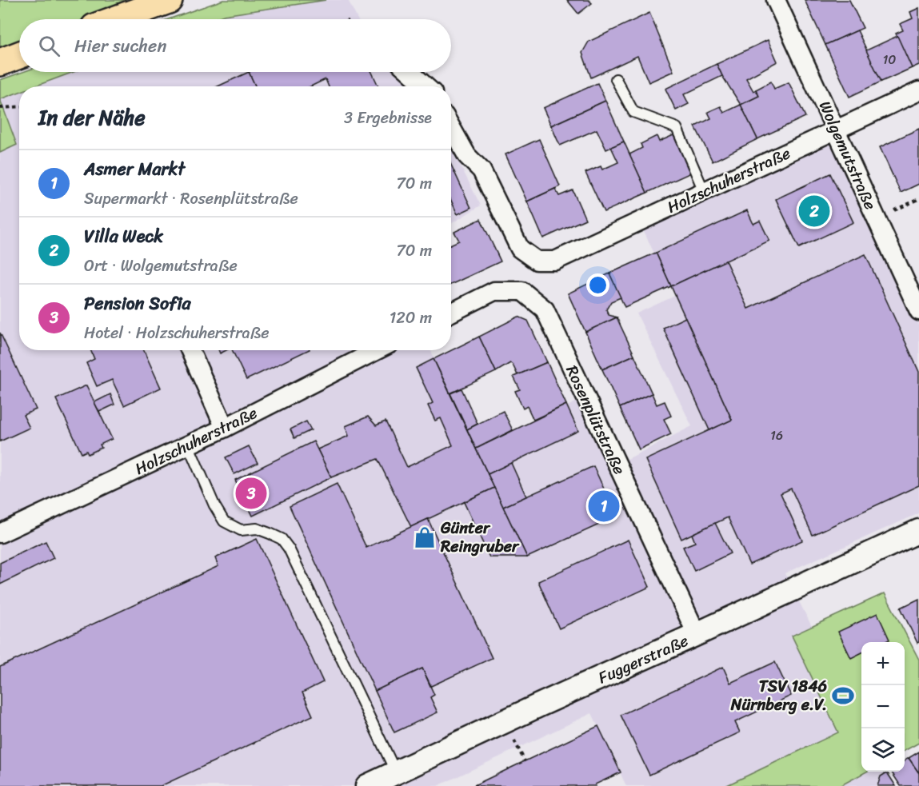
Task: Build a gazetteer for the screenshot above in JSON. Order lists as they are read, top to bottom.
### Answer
{
  "streets": {
    "street": [
      "Wolgemutstraße",
      "Holzschuherstraße",
      "Rosenplütstraße",
      "Fuggerstraße"
    ]
  },
  "crossings": [
    ["Wolgemutstraße", "Holzschuherstraße"],
    ["Rosenplütstraße", "Fuggerstraße"]
  ],
  "places": {
    "shop": ["Günter Reingruber"],
    "sports": ["TSV 1846 Nürnberg e.V."]
  },
  "house_numbers": ["10", "16"],
  "page": {
    "search": "Hier suchen",
    "heading": ["In der Nähe", "3 Ergebnisse"],
    "list": [
      {
        "mark": "1",
        "name": "Asmer Markt",
        "note": "Supermarkt · Rosenplütstraße",
        "value": "70 m"
      },
      {
        "mark": "2",
        "name": "Villa Weck",
        "note": "Ort · Wolgemutstraße",
        "value": "70 m"
      },
      {
        "mark": "3",
        "name": "Pension Sofia",
        "note": "Hotel · Holzschuherstraße",
        "value": "120 m"
      }
    ],
    "pins": ["2", "3", "1"],
    "map_buttons": ["+", "−"]
  }
}
